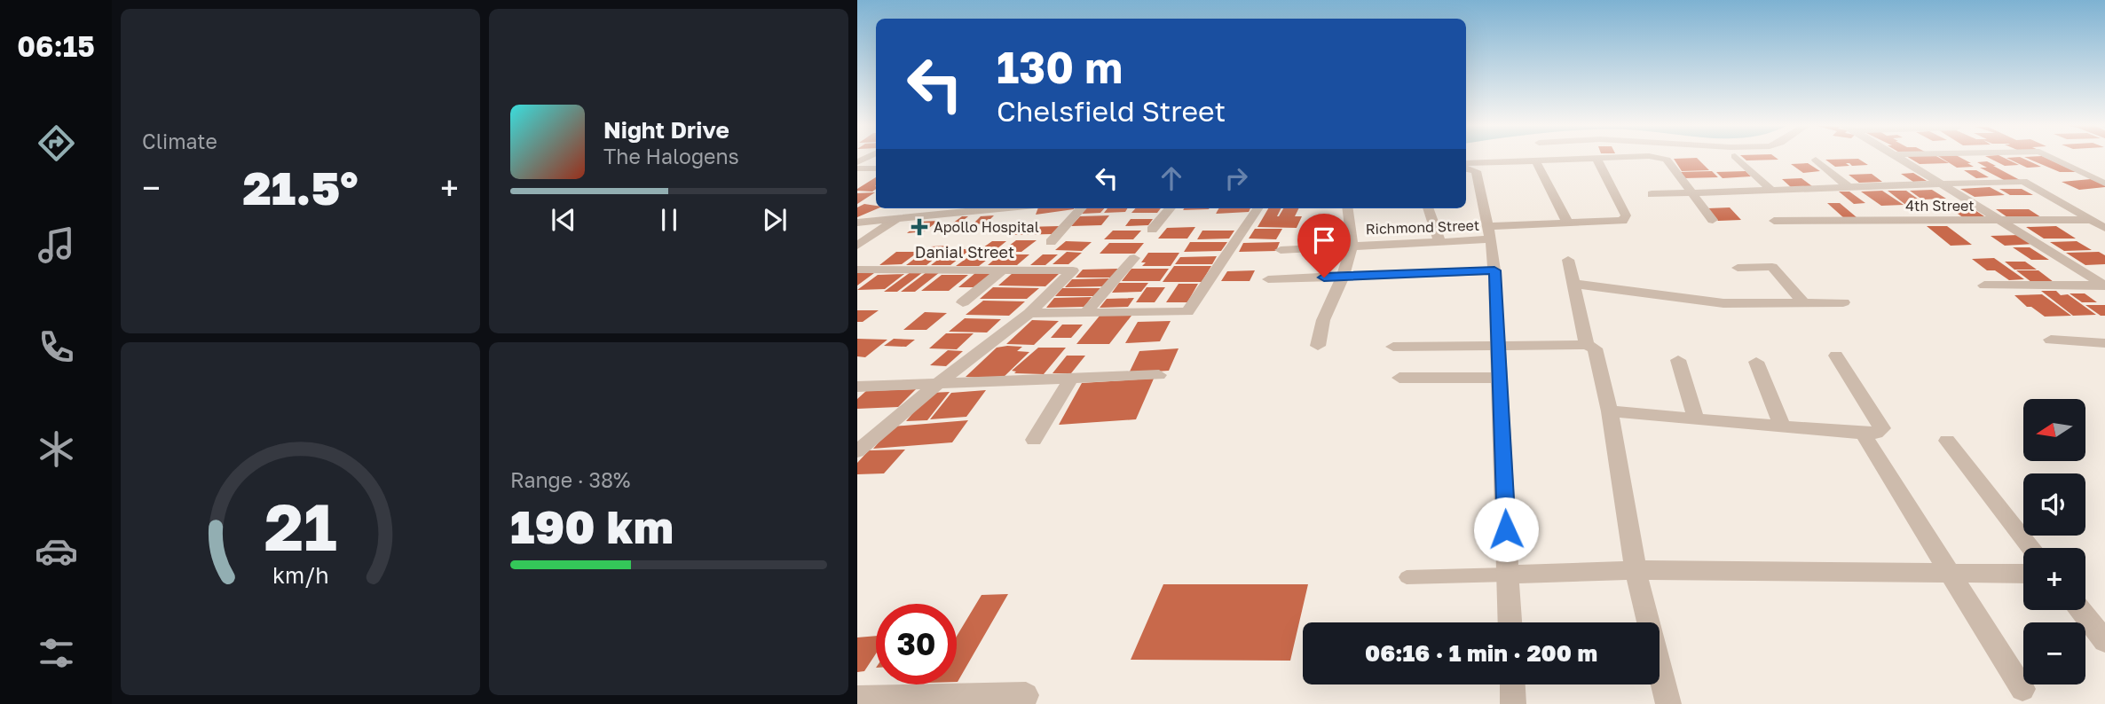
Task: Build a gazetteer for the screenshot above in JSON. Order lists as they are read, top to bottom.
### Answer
{
  "streets": {
    "street": ["4th Street", "Richmond Street", "Danial Street"]
  },
  "places": {
    "health": ["Apollo Hospital"]
  },
  "north": "left",
  "page": {
    "tabs": "06:15",
    "tile": [
      "Climate",
      ["Range · 38%", "190 km"]
    ],
    "turn": ["130 m", "Chelsfield Street"],
    "song": ["Night Drive", "The Halogens"],
    "heat": ["−", "21.5°", "+"],
    "map_buttons": ["+", "−"],
    "limit": "30",
    "trip": "06:16 · 1 min · 200 m",
    "gauge": ["21", "km/h"]
  }
}
